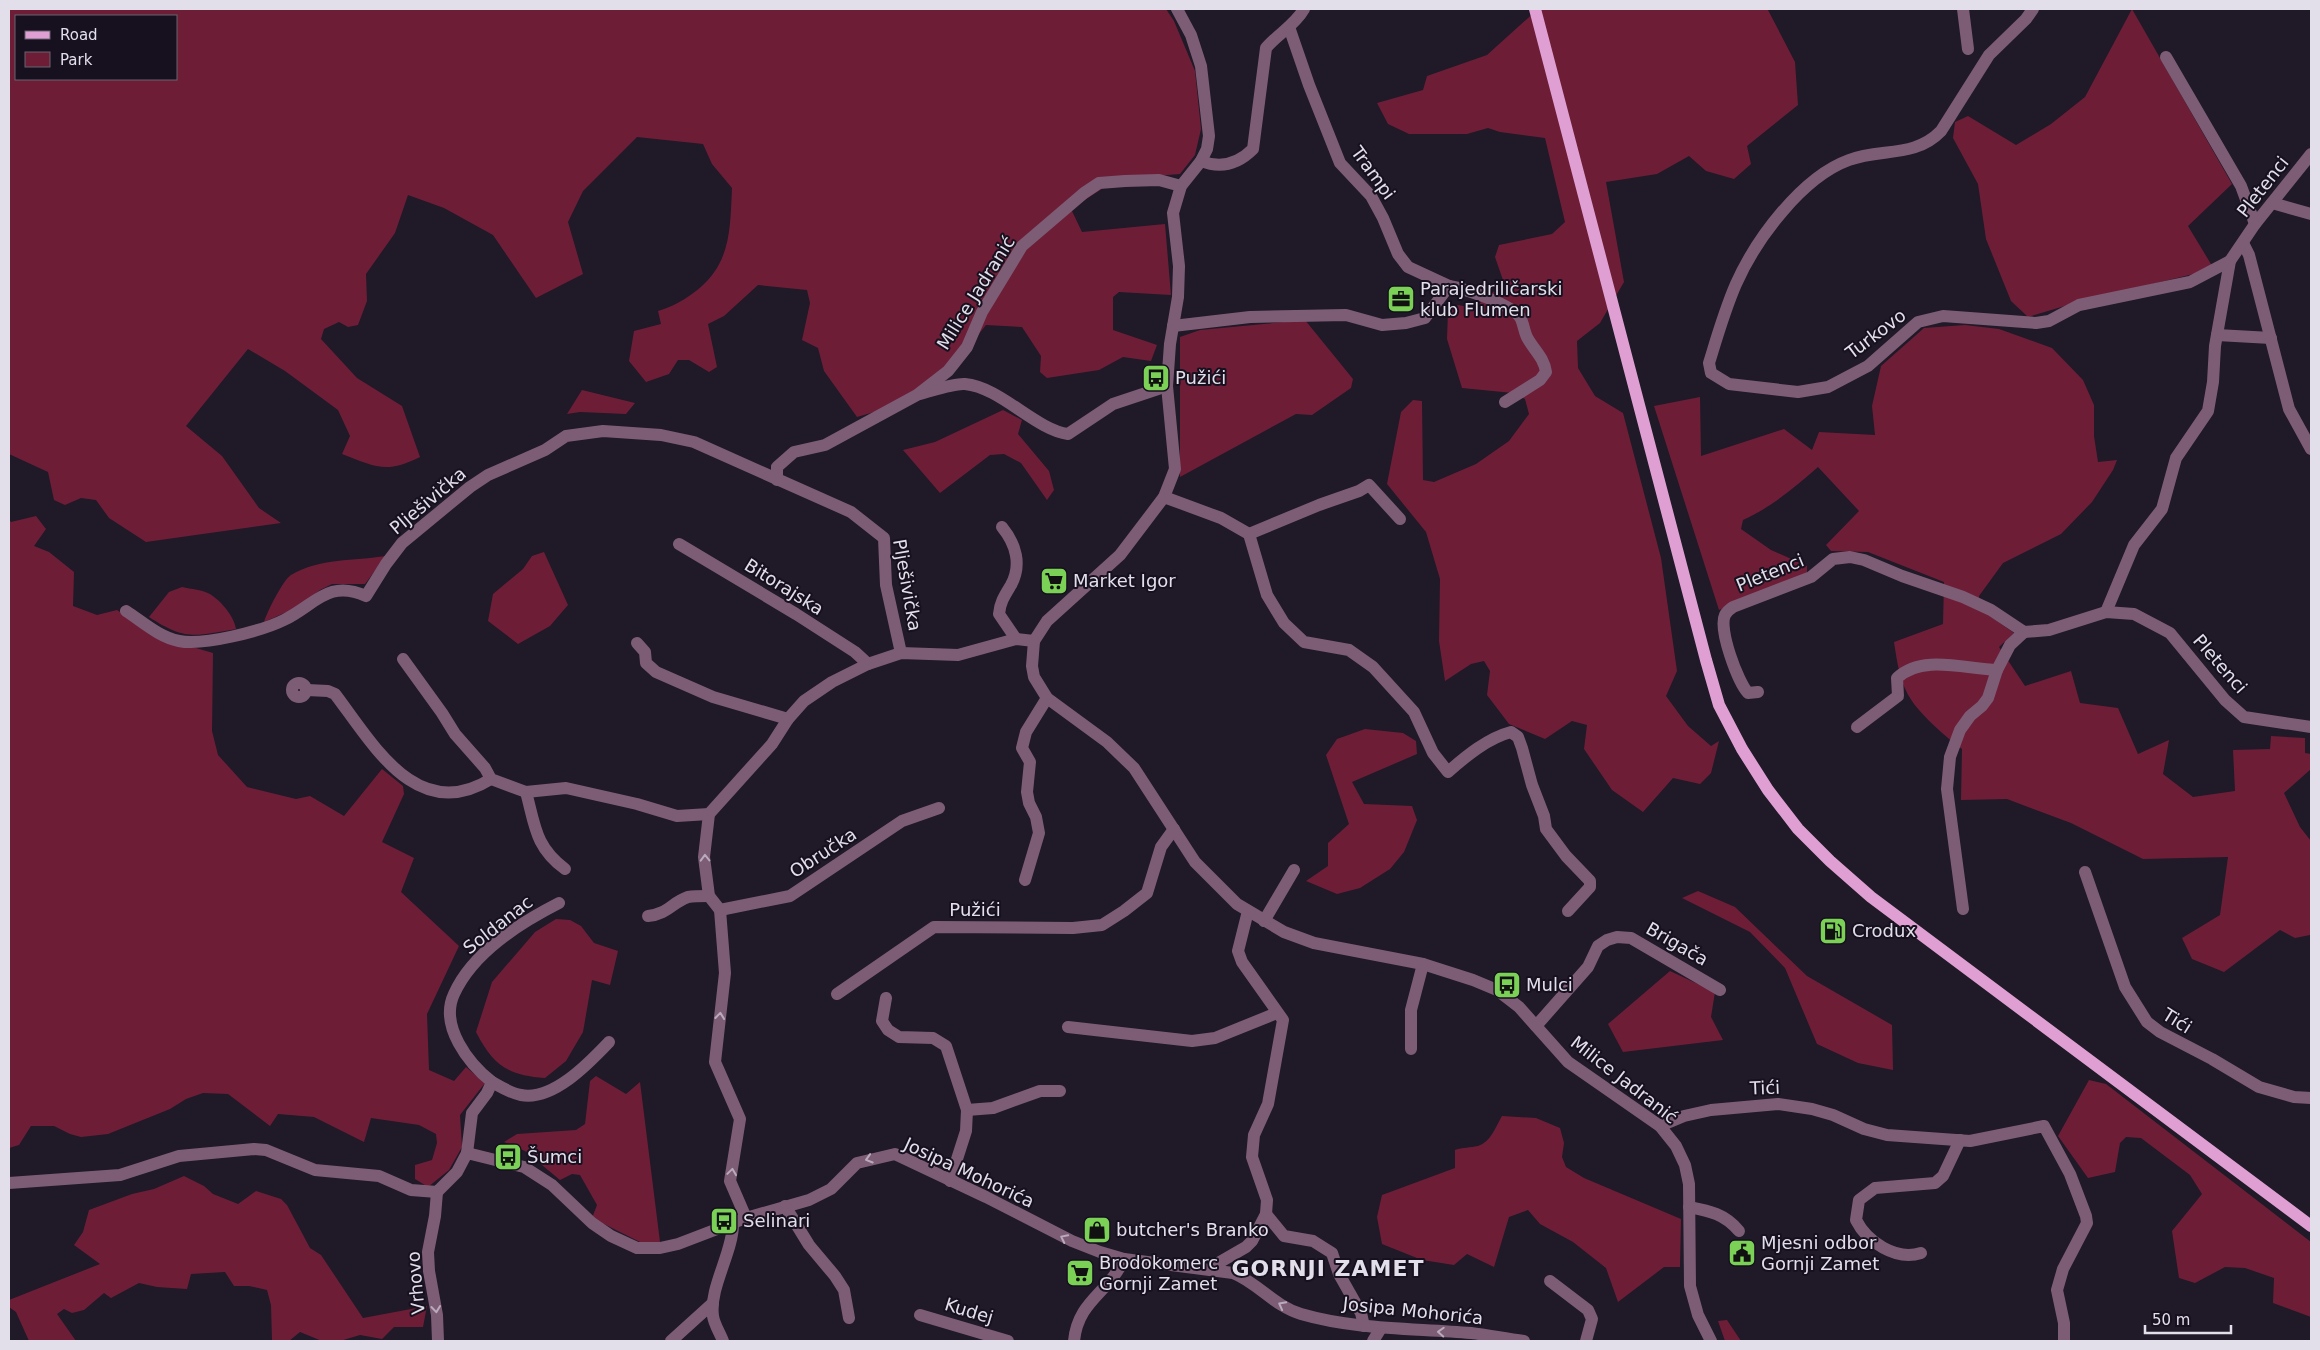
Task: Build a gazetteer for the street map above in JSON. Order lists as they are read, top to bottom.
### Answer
{
  "streets": {
    "street": [
      "Trampi",
      "Pletenci",
      "Milice Jadranić",
      "Turkovo",
      "Plješivička",
      "Bitorajska",
      "Obručka",
      "Pužići",
      "Soldanac",
      "Brigača",
      "Tići",
      "Josipa Mohorića",
      "Vrhovo",
      "Kudej"
    ]
  },
  "crossings": [
    ["Pletenci", "Turkovo"],
    ["Milice Jadranić", "Plješivička"],
    ["Milice Jadranić", "Pužići"],
    ["Milice Jadranić", "Brigača"],
    ["Milice Jadranić", "Tići"]
  ],
  "one_way": ["Josipa Mohorića", "Vrhovo"],
  "districts": ["GORNJI ZAMET"],
  "places": {
    "office": ["Parajedriličarski klub Flumen"],
    "bus stop": [
      "Pužići",
      "Mulci",
      "Šumci",
      "Selinari"
    ],
    "supermarket": ["Market Igor", "Brodokomerc Gornji Zamet"],
    "fuel station": ["Crodux"],
    "shop": ["butcher's Branko"],
    "public building": ["Mjesni odbor Gornji Zamet"]
  },
  "legend": ["Road", "Park"],
  "scale_bar": "50 m"
}
